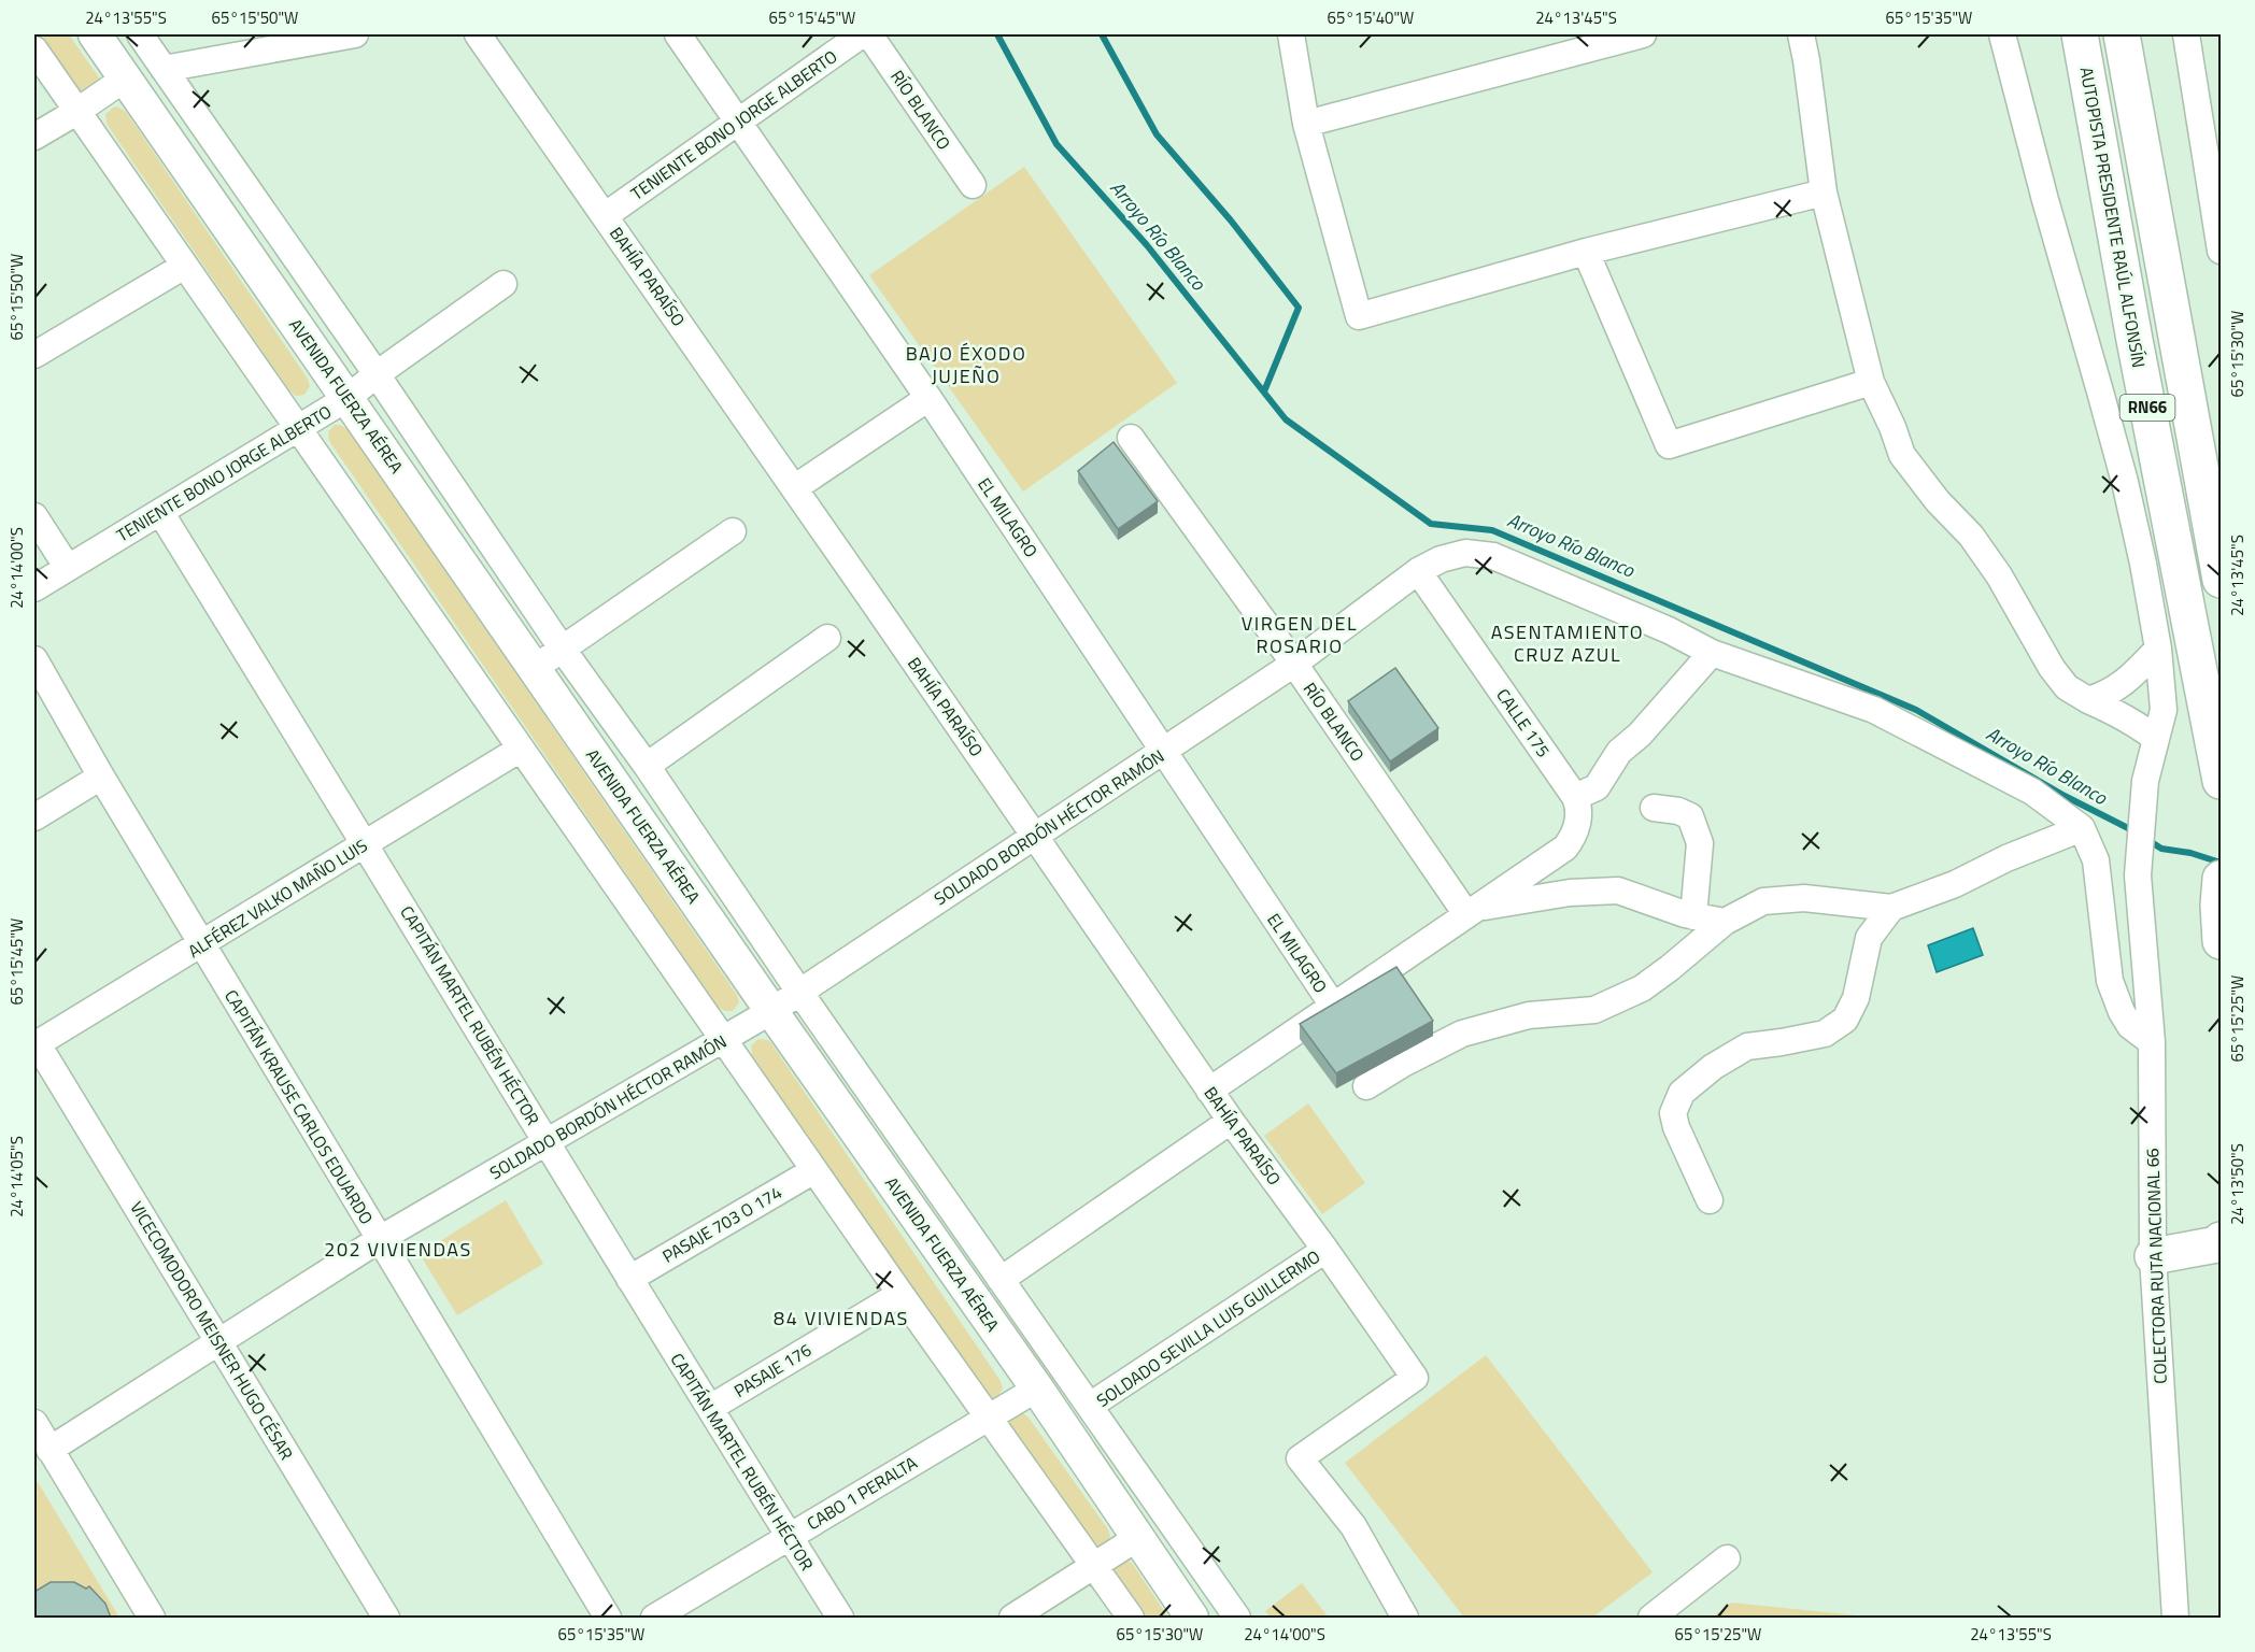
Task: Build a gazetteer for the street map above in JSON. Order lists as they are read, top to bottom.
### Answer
{
  "streets": {
    "highway": ["AUTOPISTA PRESIDENTE RAÚL ALFONSÍN", "RN66"],
    "main road": ["AVENIDA FUERZA AÉREA"],
    "street": [
      "RÍO BLANCO",
      "TENIENTE BONO JORGE ALBERTO",
      "BAHÍA PARAÍSO",
      "EL MILAGRO",
      "CALLE 175",
      "SOLDADO BORDÓN HÉCTOR RAMÓN",
      "ALFÉREZ VALKO MAÑO LUIS",
      "CAPITÁN MARTEL RUBÉN HÉCTOR",
      "CAPITÁN KRAUSE CARLOS EDUARDO",
      "PASAJE 703 O 174",
      "COLECTORA RUTA NACIONAL 66",
      "SOLDADO SEVILLA LUIS GUILLERMO",
      "VICECOMODORO MEISNER HUGO CÉSAR",
      "PASAJE 176",
      "CABO 1 PERALTA"
    ]
  },
  "crossings": [
    ["RÍO BLANCO", "SOLDADO BORDÓN HÉCTOR RAMÓN"],
    ["TENIENTE BONO JORGE ALBERTO", "BAHÍA PARAÍSO"],
    ["TENIENTE BONO JORGE ALBERTO", "AVENIDA FUERZA AÉREA"],
    ["TENIENTE BONO JORGE ALBERTO", "EL MILAGRO"],
    ["TENIENTE BONO JORGE ALBERTO", "CAPITÁN MARTEL RUBÉN HÉCTOR"],
    ["BAHÍA PARAÍSO", "SOLDADO BORDÓN HÉCTOR RAMÓN"],
    ["BAHÍA PARAÍSO", "SOLDADO SEVILLA LUIS GUILLERMO"],
    ["AVENIDA FUERZA AÉREA", "SOLDADO BORDÓN HÉCTOR RAMÓN"],
    ["AVENIDA FUERZA AÉREA", "CABO 1 PERALTA"],
    ["EL MILAGRO", "SOLDADO BORDÓN HÉCTOR RAMÓN"],
    ["CALLE 175", "SOLDADO BORDÓN HÉCTOR RAMÓN"],
    ["SOLDADO BORDÓN HÉCTOR RAMÓN", "CAPITÁN MARTEL RUBÉN HÉCTOR"],
    ["SOLDADO BORDÓN HÉCTOR RAMÓN", "CAPITÁN KRAUSE CARLOS EDUARDO"],
    ["SOLDADO BORDÓN HÉCTOR RAMÓN", "VICECOMODORO MEISNER HUGO CÉSAR"],
    ["ALFÉREZ VALKO MAÑO LUIS", "CAPITÁN MARTEL RUBÉN HÉCTOR"],
    ["ALFÉREZ VALKO MAÑO LUIS", "CAPITÁN KRAUSE CARLOS EDUARDO"],
    ["ALFÉREZ VALKO MAÑO LUIS", "VICECOMODORO MEISNER HUGO CÉSAR"],
    ["CAPITÁN MARTEL RUBÉN HÉCTOR", "PASAJE 703 O 174"],
    ["CAPITÁN MARTEL RUBÉN HÉCTOR", "PASAJE 176"],
    ["CAPITÁN MARTEL RUBÉN HÉCTOR", "CABO 1 PERALTA"]
  ],
  "districts": [
    "BAJO ÉXODO JUJEÑO",
    "VIRGEN DEL ROSARIO",
    "ASENTAMIENTO CRUZ AZUL",
    "202 VIVIENDAS",
    "84 VIVIENDAS"
  ],
  "water": ["Arroyo Río Blanco"],
  "coordinates": [
    "24°13'55\"S",
    "65°15'50\"W",
    "65°15'45\"W",
    "65°15'40\"W",
    "24°13'45\"S",
    "65°15'35\"W",
    "65°15'30\"W",
    "24°14'00\"S",
    "65°15'25\"W",
    "24°14'05\"S",
    "24°13'50\"S"
  ]
}
